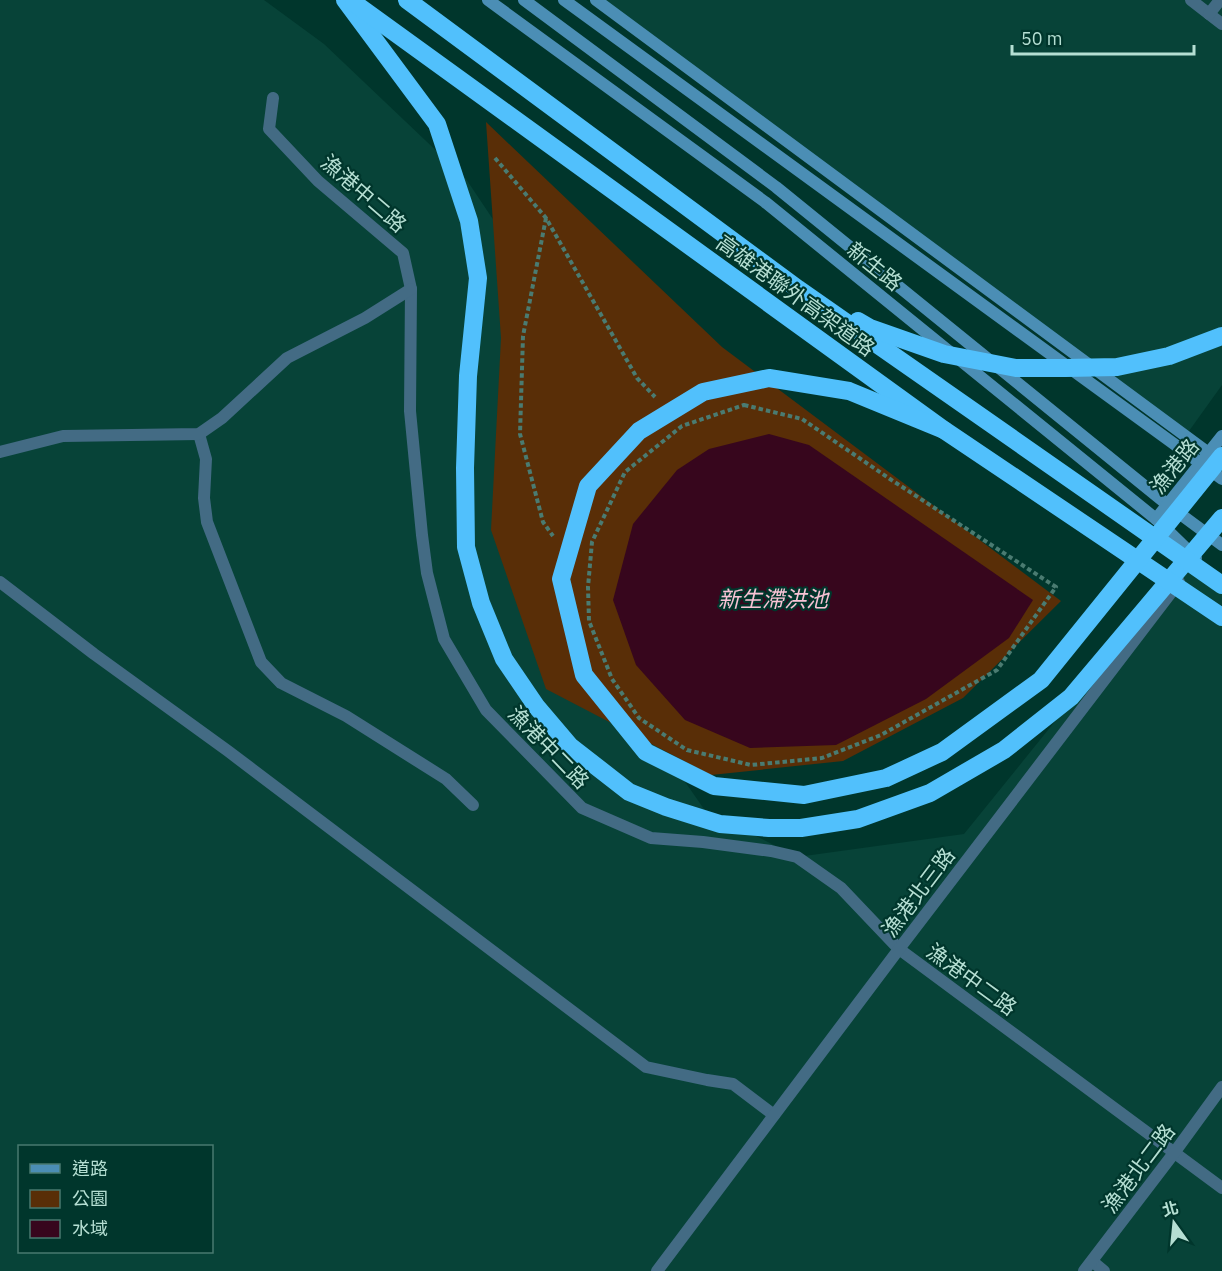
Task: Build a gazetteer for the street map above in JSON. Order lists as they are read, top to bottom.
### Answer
{
  "streets": {
    "highway": ["高雄港聯外高架道路"],
    "street": [
      "漁港中二路",
      "新生路",
      "漁港路",
      "漁港北三路",
      "漁港北二路"
    ]
  },
  "crossings": [
    ["漁港中二路", "漁港北三路"],
    ["漁港中二路", "漁港北二路"],
    ["新生路", "高雄港聯外高架道路"],
    ["新生路", "漁港路"],
    ["新生路", "漁港北三路"]
  ],
  "water": ["新生滯洪池"],
  "legend": ["道路", "公園", "水域"],
  "scale_bar": "50 m",
  "north": "top"
}
